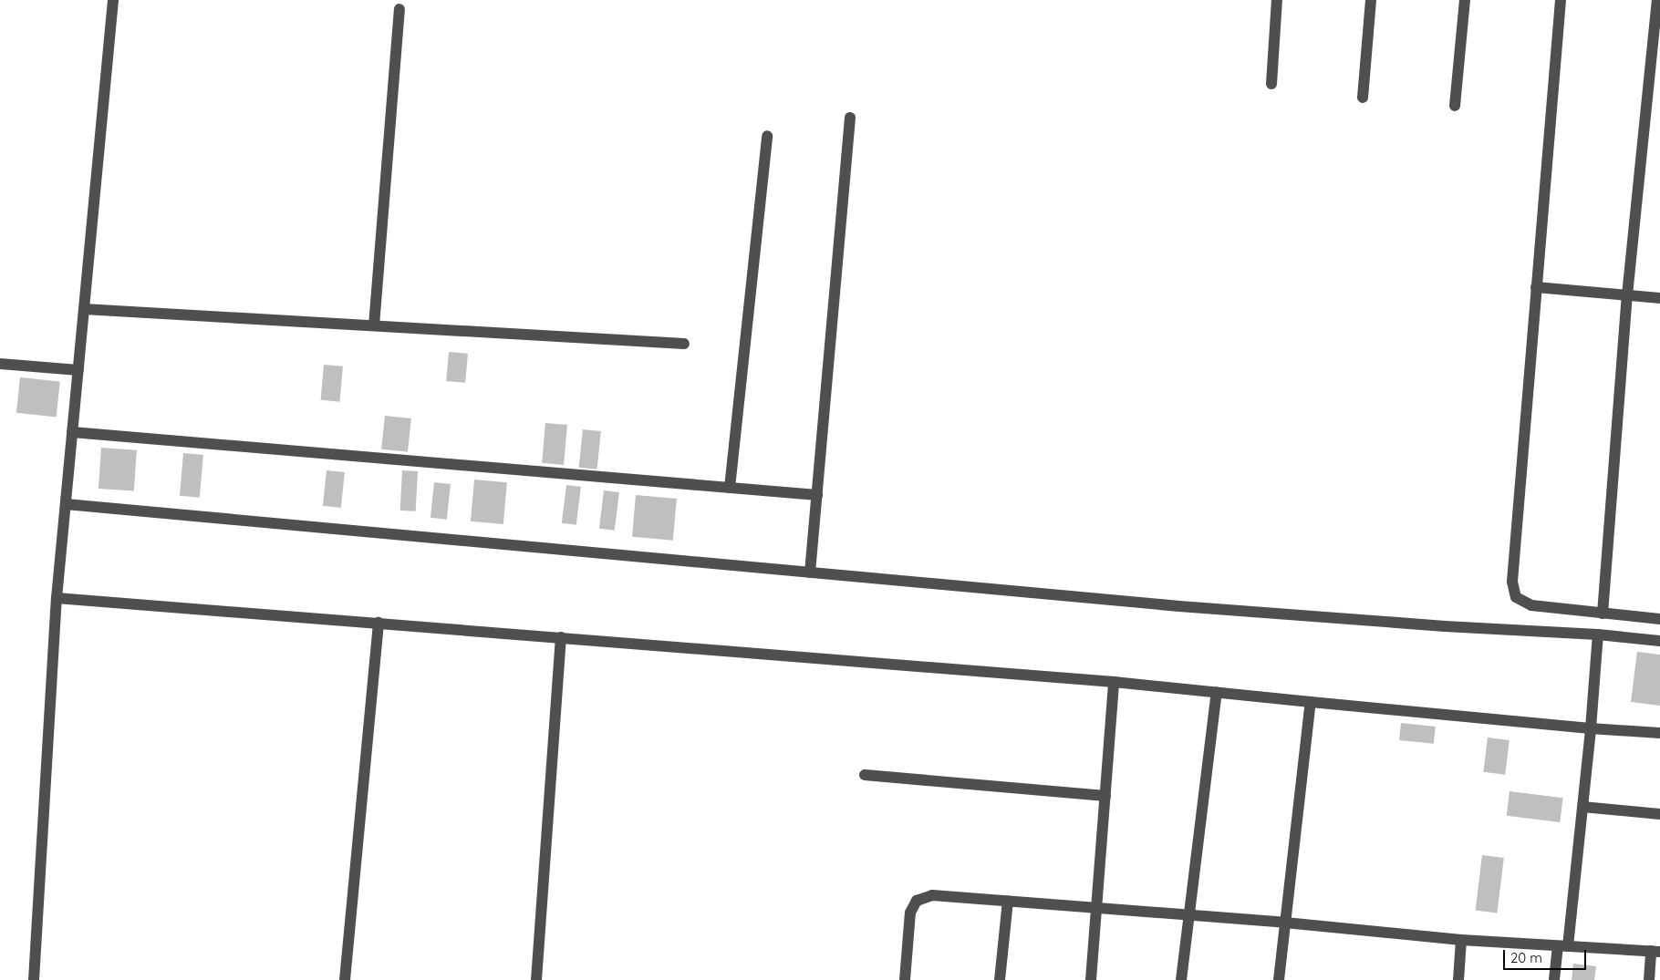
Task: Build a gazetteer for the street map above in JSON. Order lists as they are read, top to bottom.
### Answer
{
  "scale_bar": "20 m"
}
